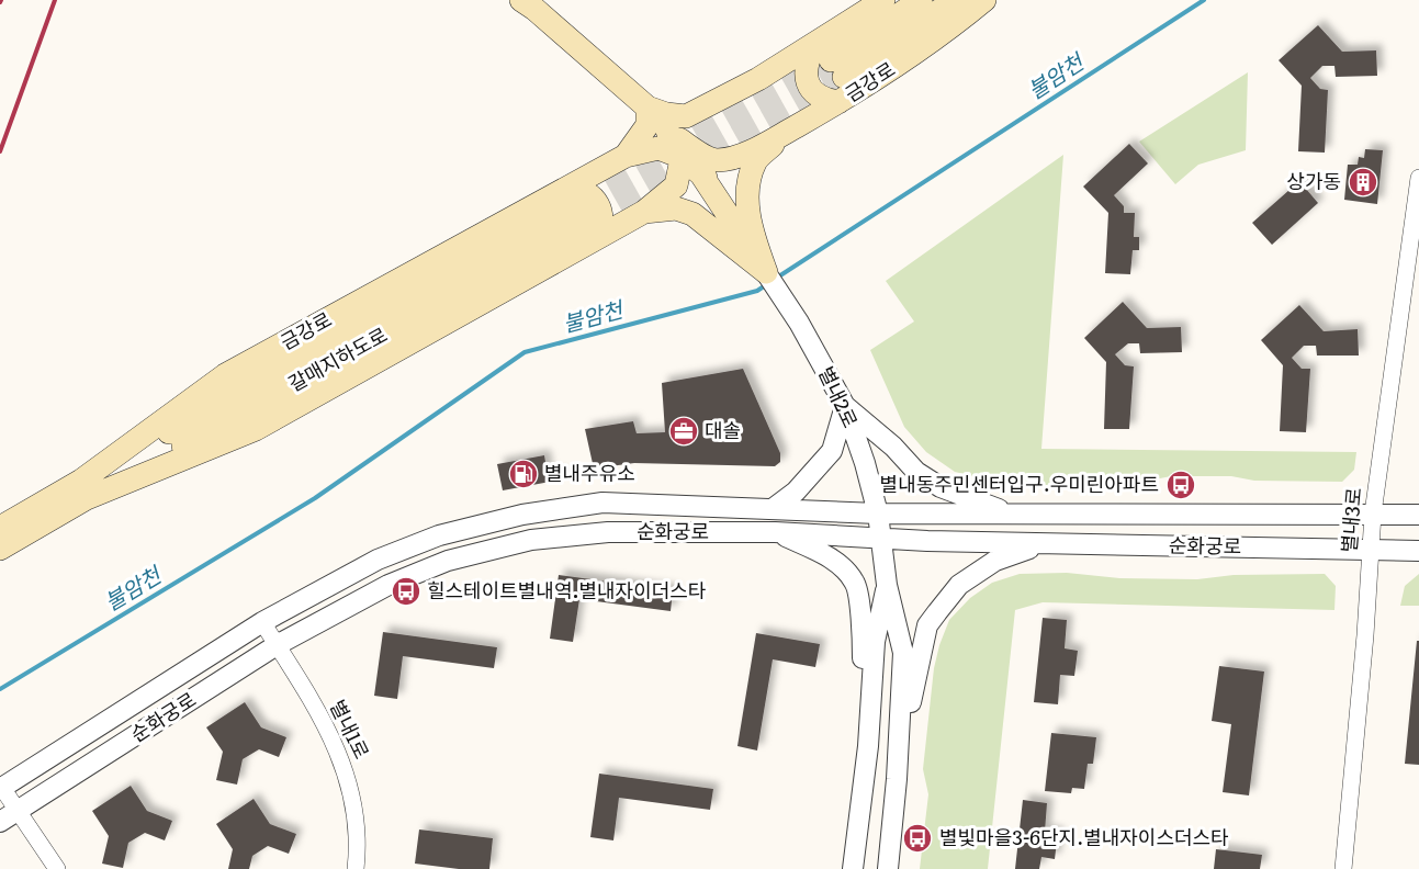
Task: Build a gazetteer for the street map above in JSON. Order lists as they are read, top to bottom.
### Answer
{
  "streets": {
    "main road": ["금강로"],
    "street": [
      "별내2로",
      "별내3로",
      "순화궁로",
      "별내1로"
    ]
  },
  "crossings": [
    ["별내2로", "순화궁로"],
    ["별내3로", "순화궁로"],
    ["순화궁로", "별내1로"]
  ],
  "water": ["불암천"],
  "places": {
    "building": ["상가동"],
    "office": ["대솔"],
    "fuel station": ["별내주유소"],
    "bus stop": ["별내동주민센터입구.우미린아파트", "힐스테이트별내역.별내자이더스타", "별빛마을3-6단지.별내자이스더스타"]
  }
}
